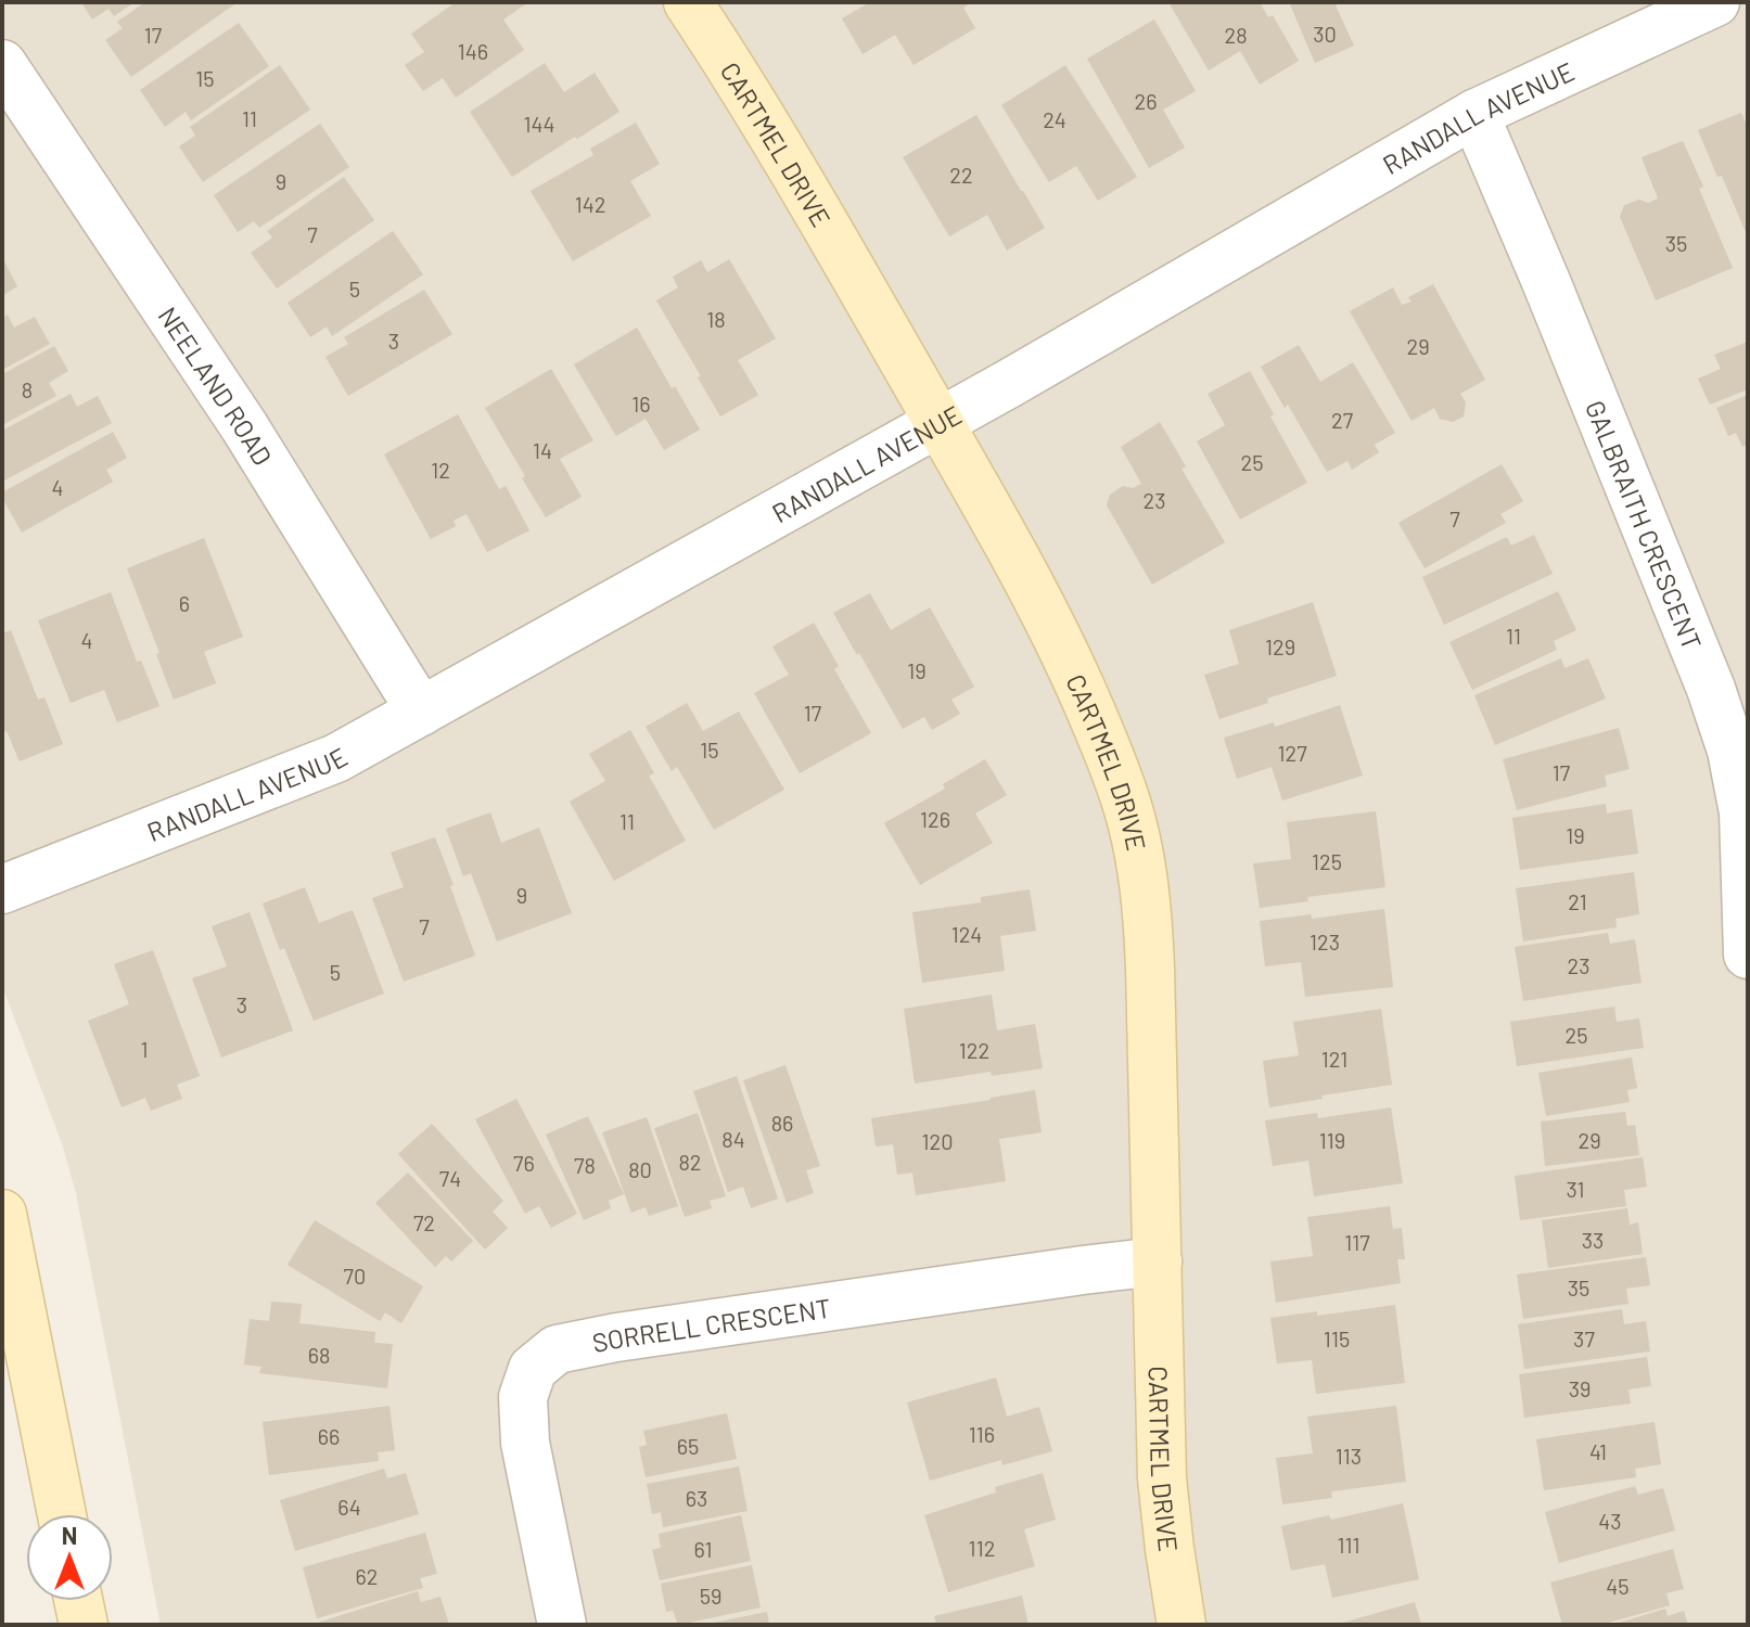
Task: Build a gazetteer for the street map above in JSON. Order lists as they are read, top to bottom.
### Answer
{
  "streets": {
    "street": [
      "RANDALL AVENUE",
      "CARTMEL DRIVE",
      "NEELAND ROAD",
      "GALBRAITH CRESCENT",
      "SORRELL CRESCENT"
    ]
  },
  "crossings": [
    ["RANDALL AVENUE", "CARTMEL DRIVE"],
    ["RANDALL AVENUE", "NEELAND ROAD"],
    ["RANDALL AVENUE", "GALBRAITH CRESCENT"],
    ["CARTMEL DRIVE", "SORRELL CRESCENT"]
  ],
  "house_numbers": [
    "30",
    "17",
    "28",
    "146",
    "15",
    "26",
    "11",
    "24",
    "144",
    "22",
    "9",
    "142",
    "7",
    "35",
    "5",
    "18",
    "3",
    "29",
    "8",
    "16",
    "27",
    "14",
    "25",
    "12",
    "4",
    "23",
    "7",
    "6",
    "11",
    "4",
    "129",
    "19",
    "17",
    "15",
    "127",
    "17",
    "126",
    "11",
    "19",
    "125",
    "9",
    "21",
    "7",
    "124",
    "123",
    "23",
    "5",
    "3",
    "25",
    "1",
    "122",
    "121",
    "86",
    "84",
    "119",
    "29",
    "120",
    "82",
    "76",
    "78",
    "80",
    "74",
    "31",
    "72",
    "33",
    "117",
    "70",
    "35",
    "115",
    "37",
    "68",
    "39",
    "116",
    "66",
    "65",
    "41",
    "113",
    "63",
    "64",
    "43",
    "111",
    "112",
    "61",
    "62",
    "45",
    "59"
  ],
  "north": "top"
}
